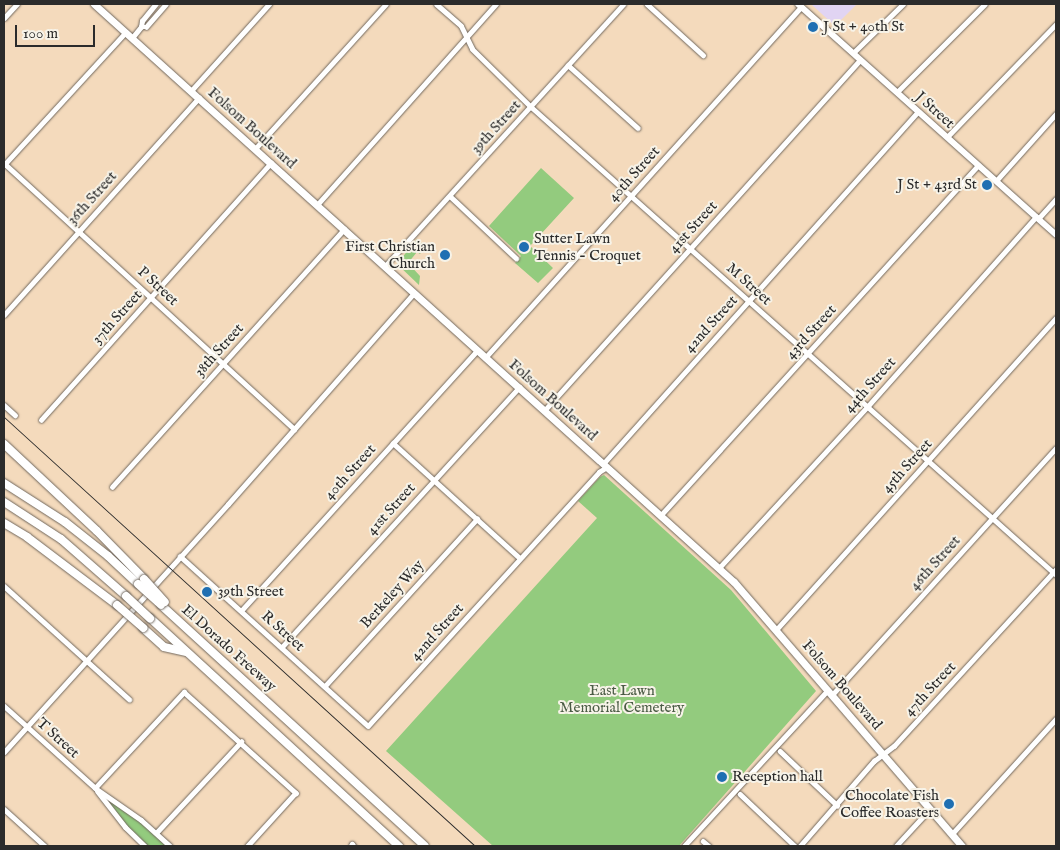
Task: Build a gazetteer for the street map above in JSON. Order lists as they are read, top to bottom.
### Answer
{
  "streets": {
    "highway": ["El Dorado Freeway"],
    "main road": ["J Street", "Folsom Boulevard"],
    "street": [
      "39th Street",
      "40th Street",
      "36th Street",
      "41st Street",
      "M Street",
      "P Street",
      "37th Street",
      "42nd Street",
      "43rd Street",
      "38th Street",
      "44th Street",
      "45th Street",
      "46th Street",
      "Berkeley Way",
      "R Street",
      "47th Street",
      "T Street"
    ]
  },
  "crossings": [
    ["J Street", "40th Street"],
    ["J Street", "41st Street"],
    ["J Street", "42nd Street"],
    ["J Street", "43rd Street"],
    ["J Street", "44th Street"],
    ["39th Street", "Folsom Boulevard"],
    ["39th Street", "M Street"],
    ["Folsom Boulevard", "40th Street"],
    ["Folsom Boulevard", "36th Street"],
    ["Folsom Boulevard", "41st Street"],
    ["Folsom Boulevard", "37th Street"],
    ["Folsom Boulevard", "42nd Street"],
    ["Folsom Boulevard", "43rd Street"],
    ["Folsom Boulevard", "38th Street"],
    ["Folsom Boulevard", "44th Street"],
    ["Folsom Boulevard", "45th Street"],
    ["Folsom Boulevard", "46th Street"],
    ["Folsom Boulevard", "47th Street"],
    ["40th Street", "M Street"],
    ["40th Street", "R Street"],
    ["36th Street", "P Street"],
    ["41st Street", "M Street"],
    ["41st Street", "R Street"],
    ["M Street", "42nd Street"],
    ["M Street", "43rd Street"],
    ["M Street", "44th Street"],
    ["M Street", "45th Street"],
    ["M Street", "46th Street"],
    ["M Street", "47th Street"],
    ["P Street", "37th Street"],
    ["P Street", "38th Street"],
    ["42nd Street", "R Street"],
    ["Berkeley Way", "R Street"]
  ],
  "parks": ["East Lawn Memorial Cemetery"],
  "places": [
    "J St + 40th St",
    "J St + 43rd St",
    "Sutter Lawn Tennis - Croquet",
    "First Christian Church",
    "39th Street",
    "Reception hall",
    "Chocolate Fish Coffee Roasters"
  ],
  "scale_bar": "100 m"
}
